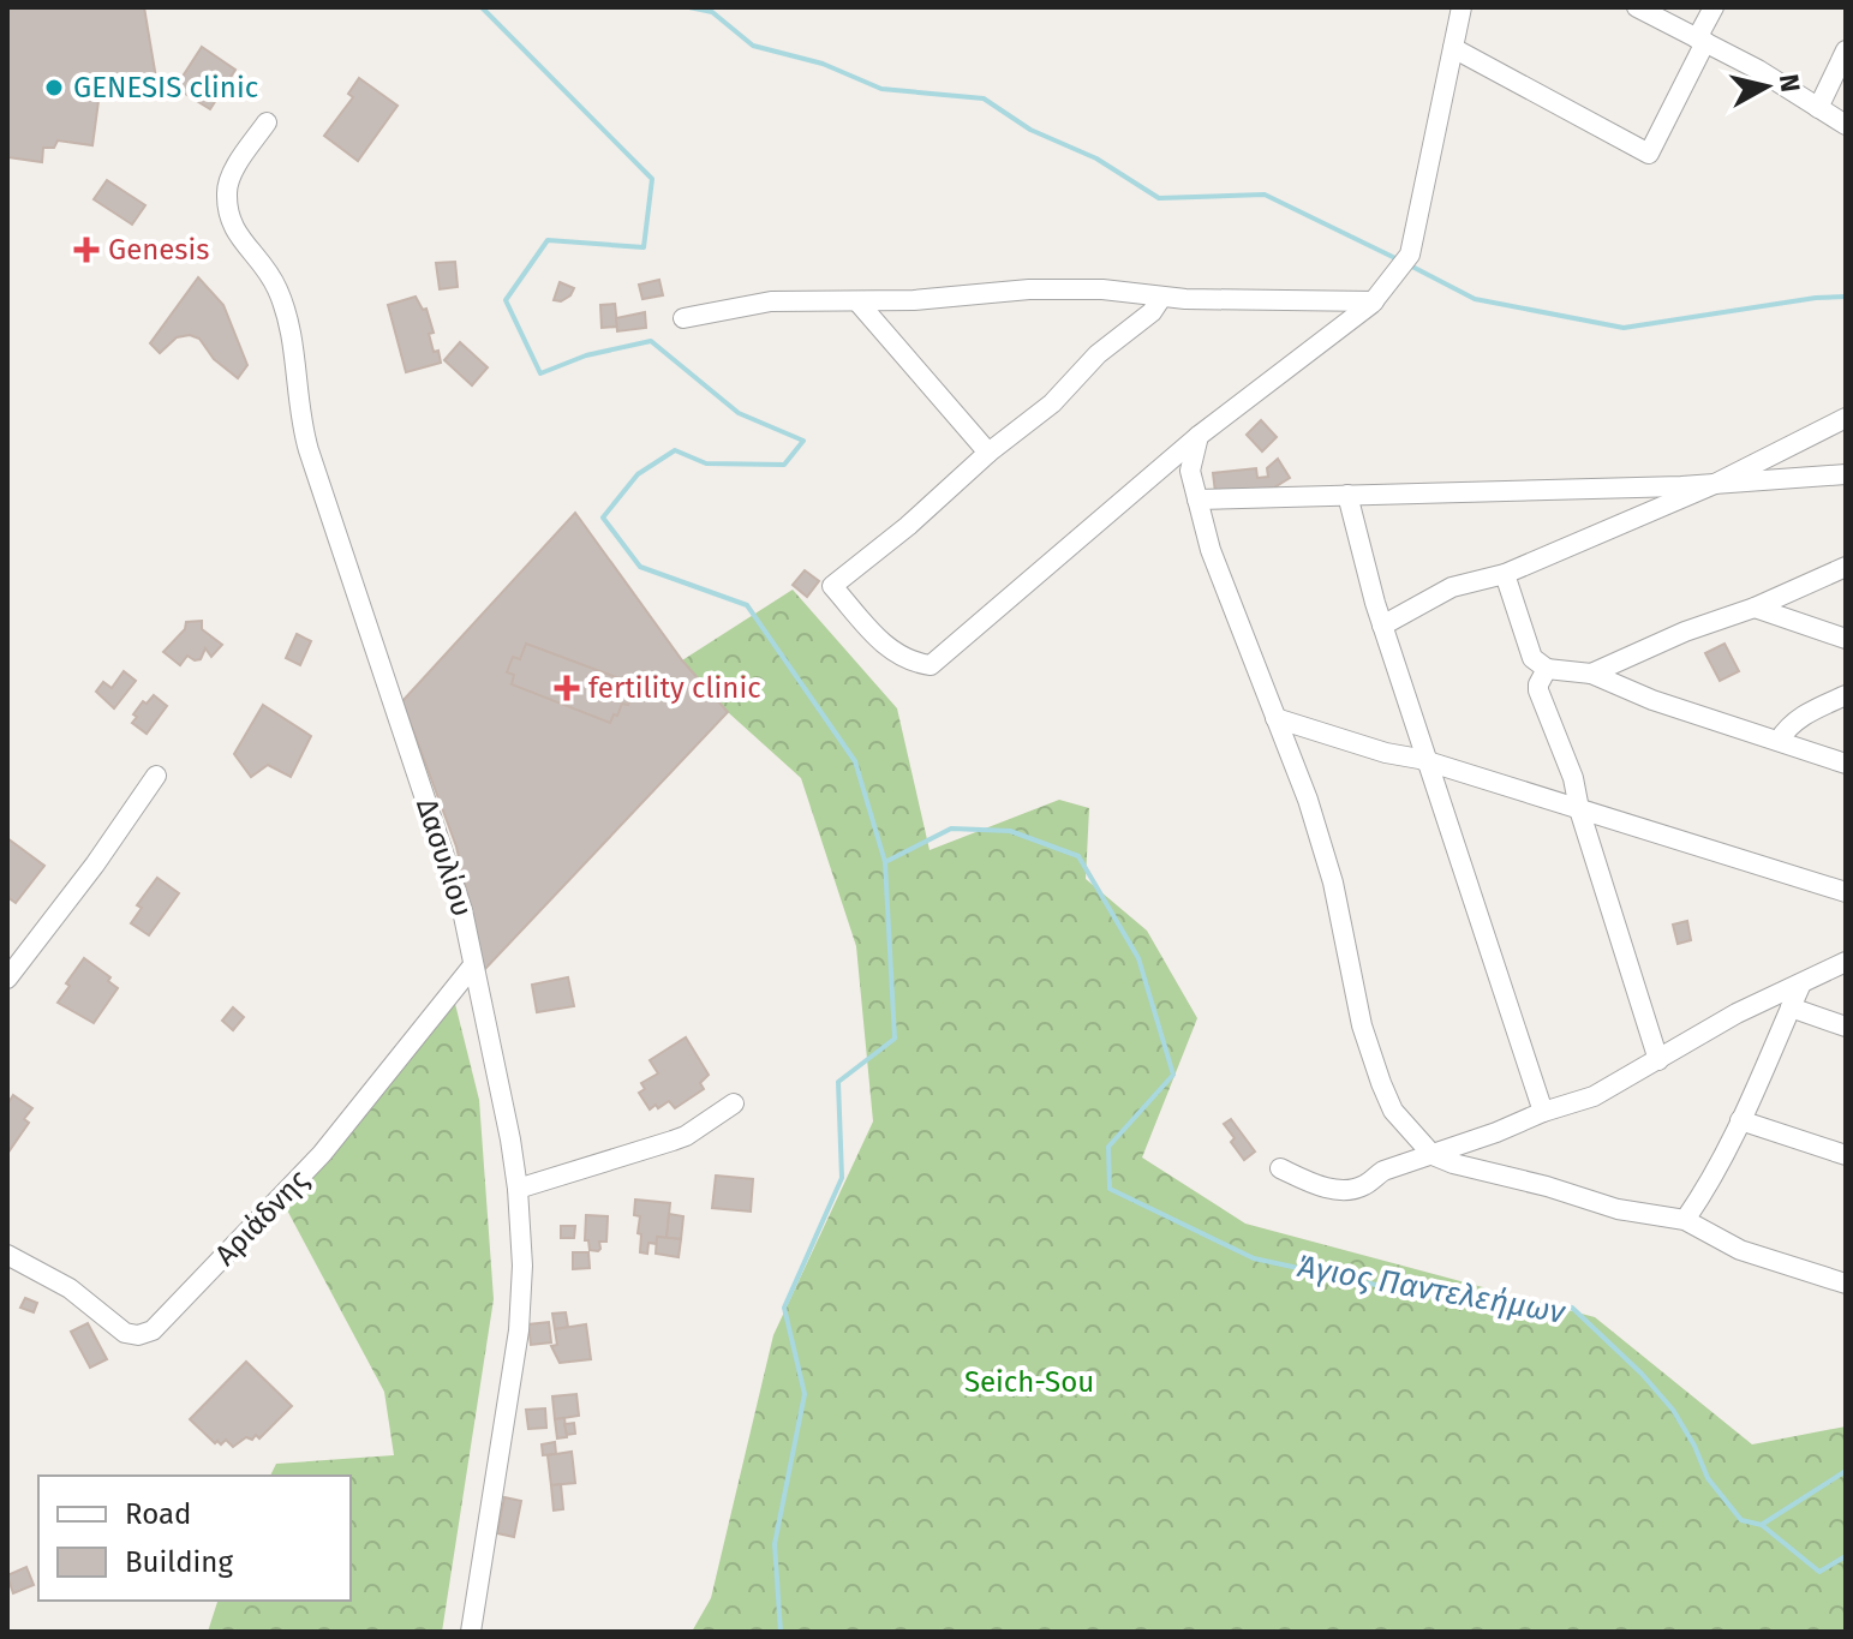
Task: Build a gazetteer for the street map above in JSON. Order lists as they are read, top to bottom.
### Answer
{
  "streets": {
    "street": ["Δασυλίου", "Αριάδνης"]
  },
  "crossings": [
    ["Δασυλίου", "Αριάδνης"]
  ],
  "water": ["Άγιος Παντελεήμων"],
  "parks": ["Seich-Sou"],
  "places": {
    "other": ["GENESIS clinic"],
    "health": ["Genesis", "fertility clinic"]
  },
  "legend": ["Road", "Building"],
  "north": "right"
}
